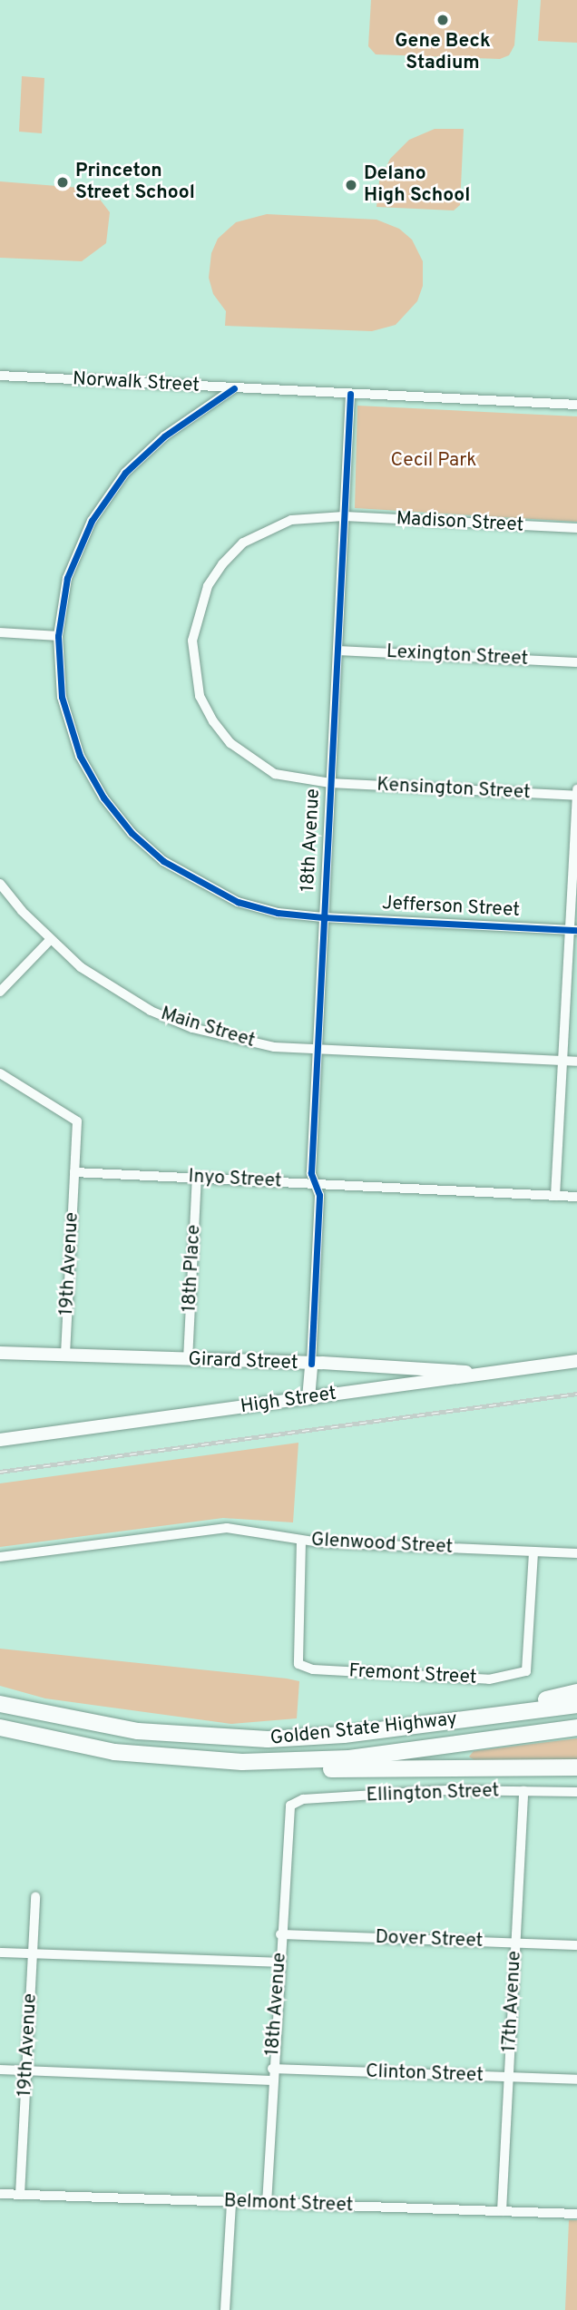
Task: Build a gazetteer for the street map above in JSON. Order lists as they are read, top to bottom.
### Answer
{
  "streets": {
    "highway": ["Golden State Highway"],
    "main road": ["18th Avenue", "Girard Street", "High Street"],
    "street": [
      "Norwalk Street",
      "Madison Street",
      "Lexington Street",
      "Kensington Street",
      "Jefferson Street",
      "Main Street",
      "Inyo Street",
      "19th Avenue",
      "18th Place",
      "Glenwood Street",
      "Fremont Street",
      "Ellington Street",
      "Dover Street",
      "17th Avenue",
      "Clinton Street",
      "Belmont Street"
    ]
  },
  "crossings": [
    ["Norwalk Street", "18th Avenue"],
    ["Norwalk Street", "Jefferson Street"],
    ["Madison Street", "Kensington Street"],
    ["Madison Street", "18th Avenue"],
    ["Lexington Street", "18th Avenue"],
    ["Kensington Street", "18th Avenue"],
    ["18th Avenue", "Jefferson Street"],
    ["18th Avenue", "Main Street"],
    ["18th Avenue", "Inyo Street"],
    ["18th Avenue", "Girard Street"],
    ["18th Avenue", "High Street"],
    ["18th Avenue", "Ellington Street"],
    ["18th Avenue", "Dover Street"],
    ["18th Avenue", "Clinton Street"],
    ["18th Avenue", "Belmont Street"],
    ["Inyo Street", "19th Avenue"],
    ["Inyo Street", "18th Place"],
    ["19th Avenue", "Girard Street"],
    ["19th Avenue", "Belmont Street"],
    ["18th Place", "Girard Street"],
    ["Girard Street", "High Street"],
    ["Glenwood Street", "Fremont Street"],
    ["Ellington Street", "17th Avenue"],
    ["Dover Street", "17th Avenue"],
    ["17th Avenue", "Clinton Street"],
    ["17th Avenue", "Belmont Street"]
  ],
  "parks": ["Cecil Park"],
  "places": ["Gene Beck Stadium", "Princeton Street School", "Delano High School"]
}
